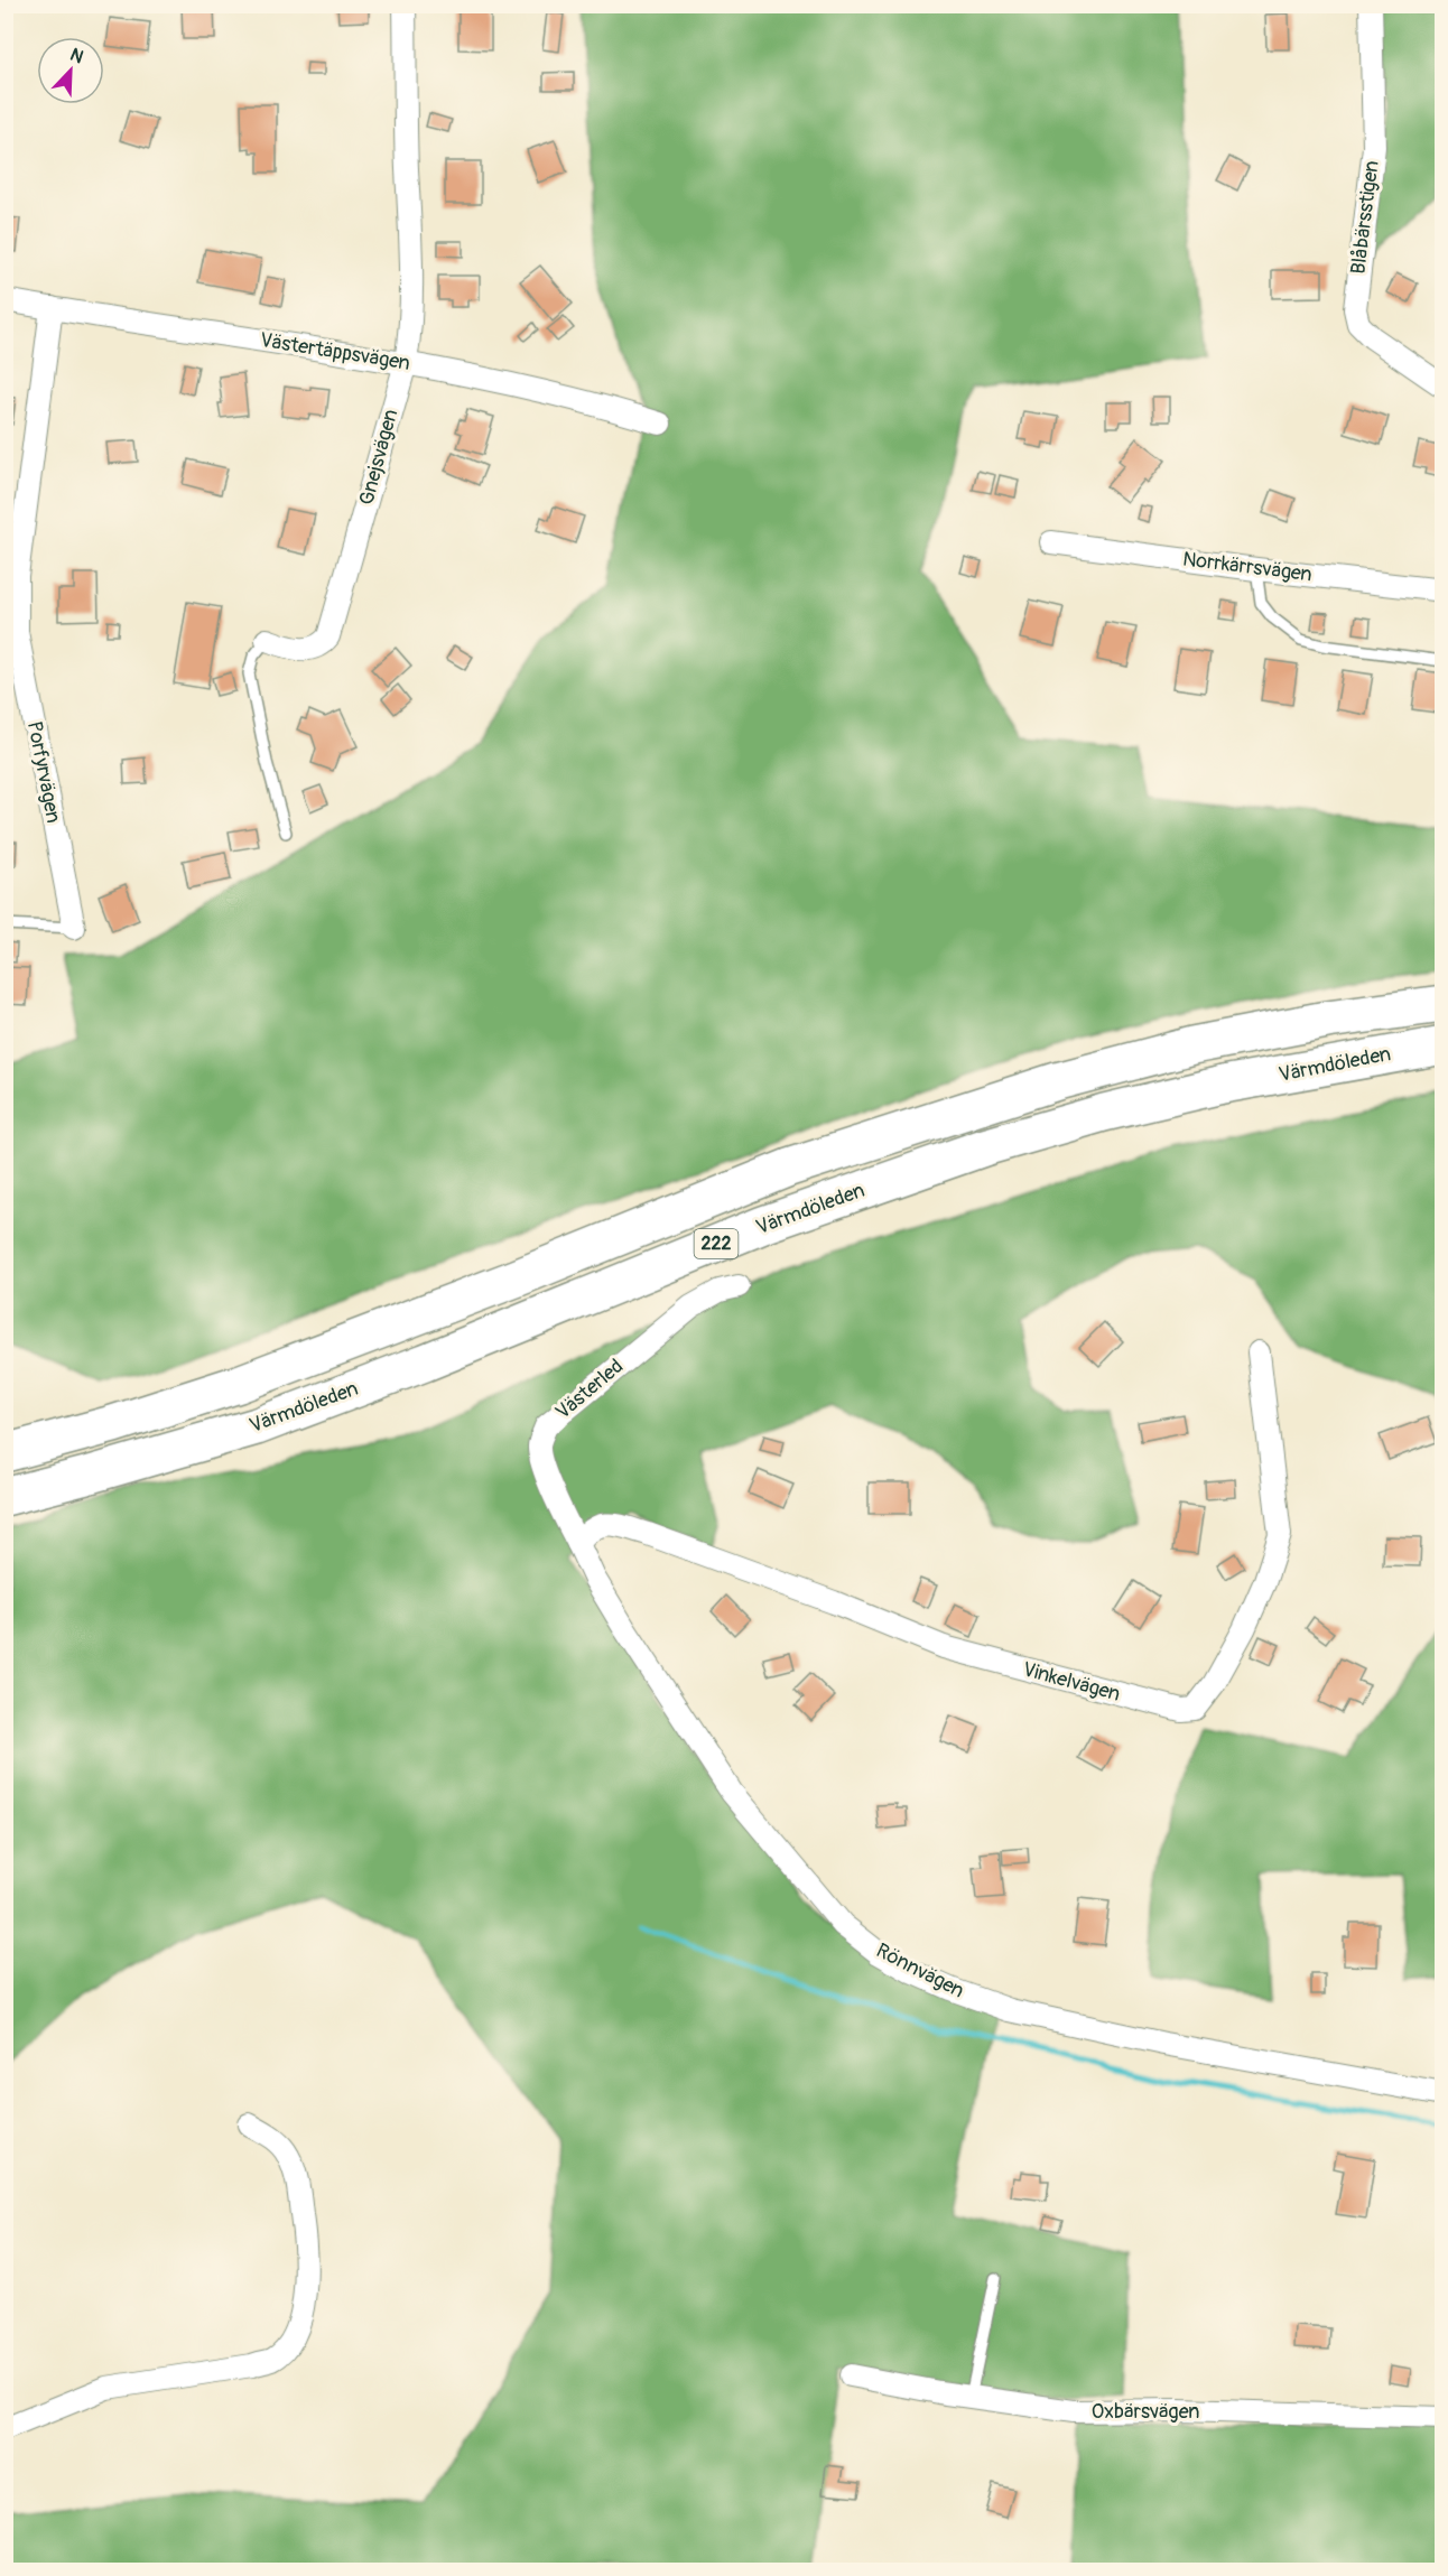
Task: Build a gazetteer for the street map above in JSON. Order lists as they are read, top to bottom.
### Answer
{
  "streets": {
    "highway": ["Värmdöleden", "222"],
    "street": [
      "Blåbärsstigen",
      "Västertäppsvägen",
      "Gnejsvägen",
      "Norrkärrsvägen",
      "Porfyrvägen",
      "Västerled",
      "Vinkelvägen",
      "Rönnvägen",
      "Oxbärsvägen"
    ]
  },
  "crossings": [
    ["Västertäppsvägen", "Gnejsvägen"],
    ["Västertäppsvägen", "Porfyrvägen"],
    ["Västerled", "Vinkelvägen"],
    ["Västerled", "Rönnvägen"],
    ["Vinkelvägen", "Rönnvägen"]
  ],
  "north": "top right"
}
